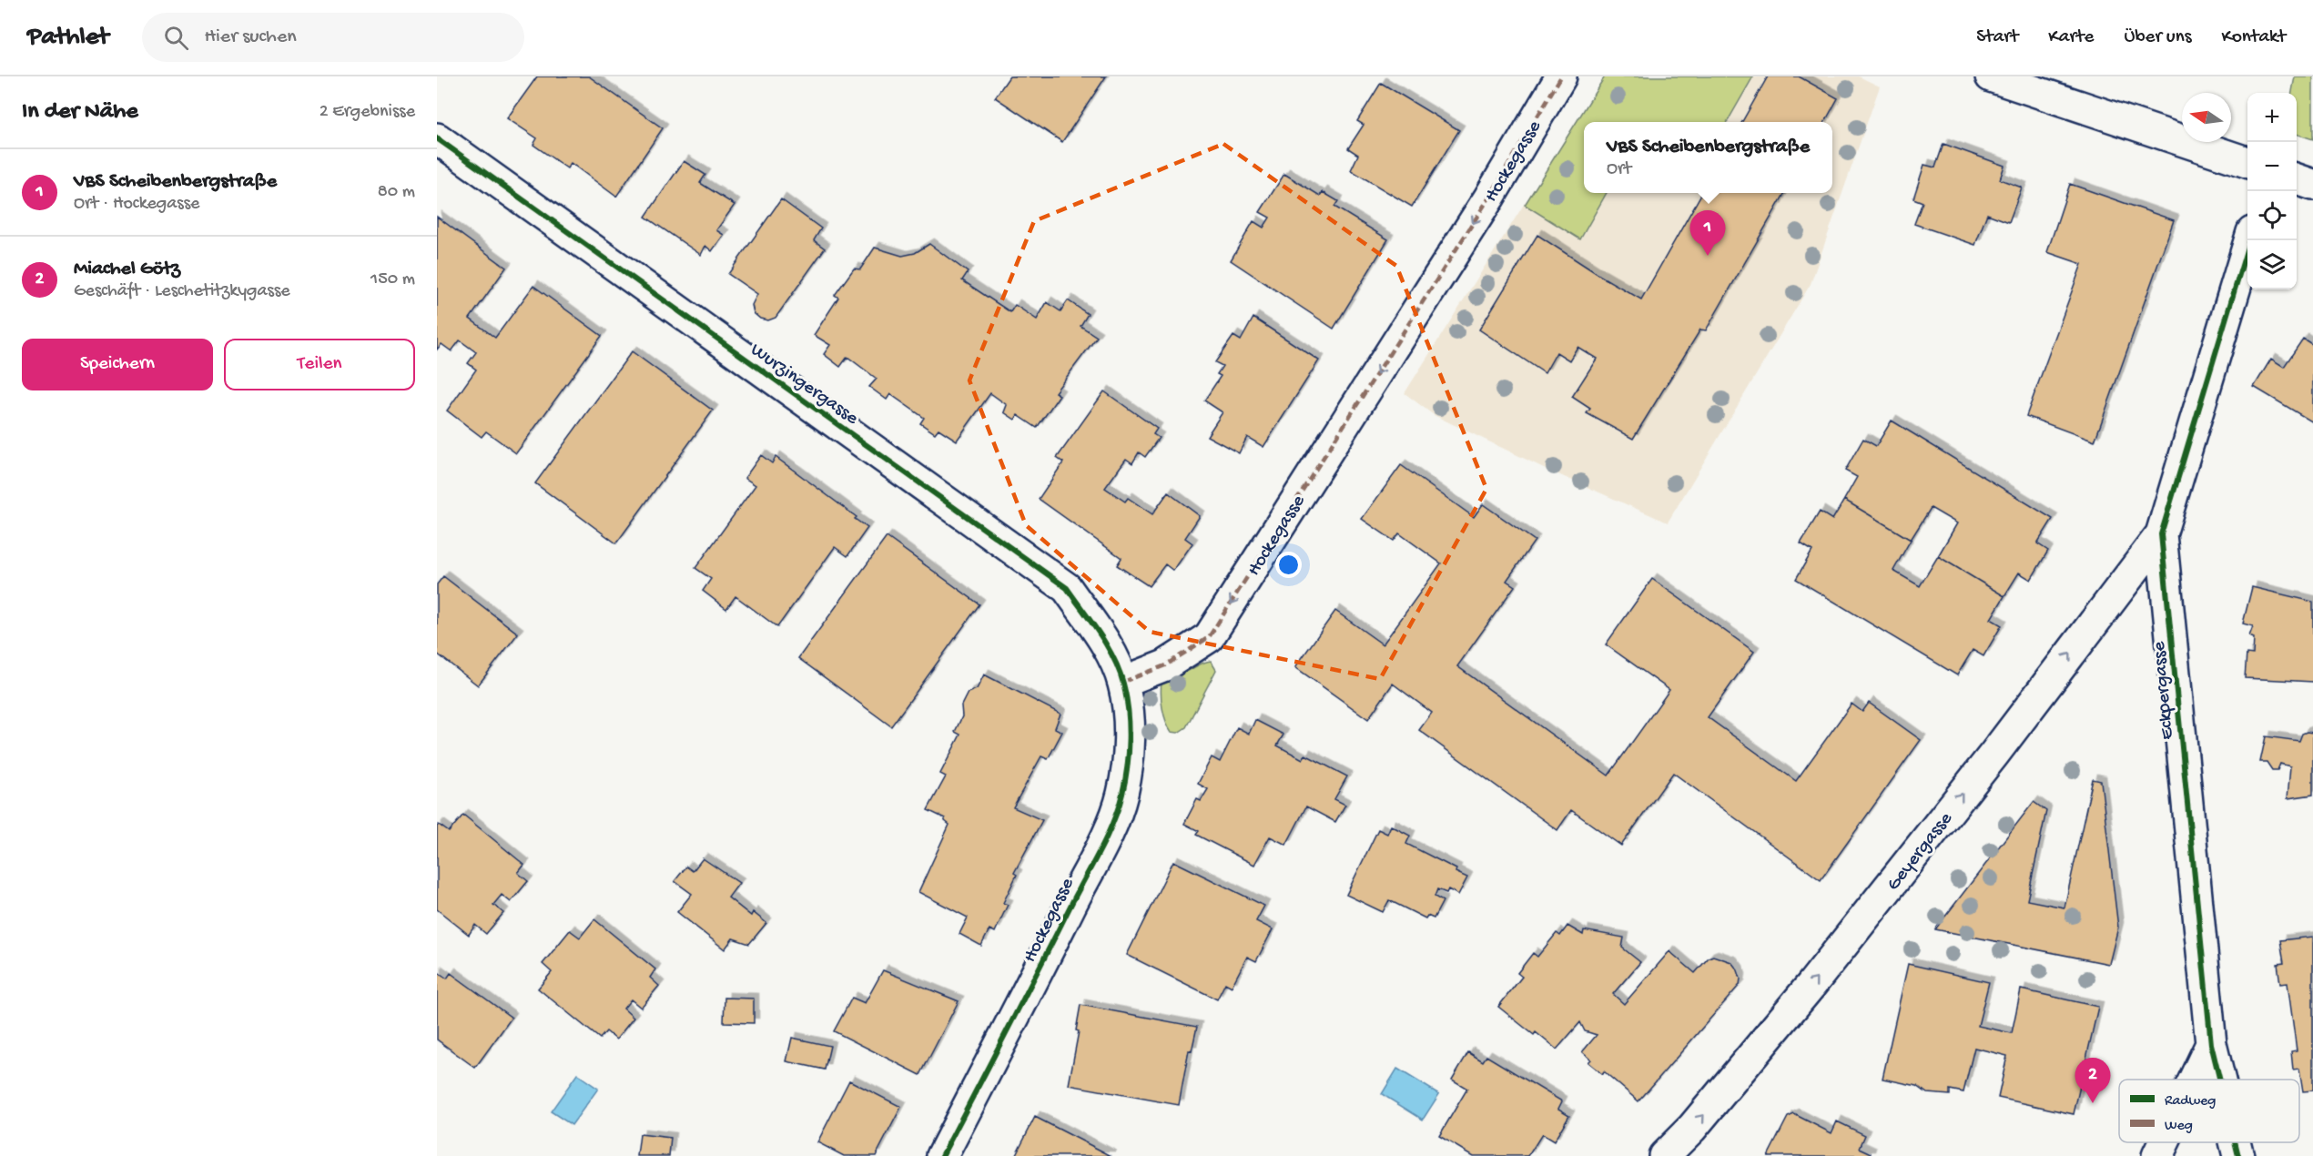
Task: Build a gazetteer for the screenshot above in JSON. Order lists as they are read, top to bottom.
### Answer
{
  "streets": {
    "street": [
      "Hockegasse",
      "Wurzingergasse",
      "Eckpergasse",
      "Geyergasse"
    ]
  },
  "crossings": [
    ["Hockegasse", "Wurzingergasse"],
    ["Eckpergasse", "Geyergasse"]
  ],
  "one_way": ["Hockegasse", "Geyergasse"],
  "legend": ["Radweg", "Weg"],
  "north": "left",
  "page": {
    "header": "Pathlet",
    "search": "Hier suchen",
    "nav": [
      "Start",
      "Karte",
      "Über uns",
      "Kontakt"
    ],
    "heading": ["In der Nähe", "2 Ergebnisse"],
    "map_buttons": ["+", "−"],
    "popup": ["VBS Scheibenbergstraße", "Ort"],
    "list": [
      {
        "mark": "1",
        "name": "VBS Scheibenbergstraße",
        "note": "Ort · Hockegasse",
        "value": "80 m"
      },
      {
        "mark": "2",
        "name": "Miachel Götz",
        "note": "Geschäft · Leschetitzkygasse",
        "value": "150 m"
      }
    ],
    "pins": ["1", "2"],
    "buttons": ["Speichern", "Teilen"]
  }
}
